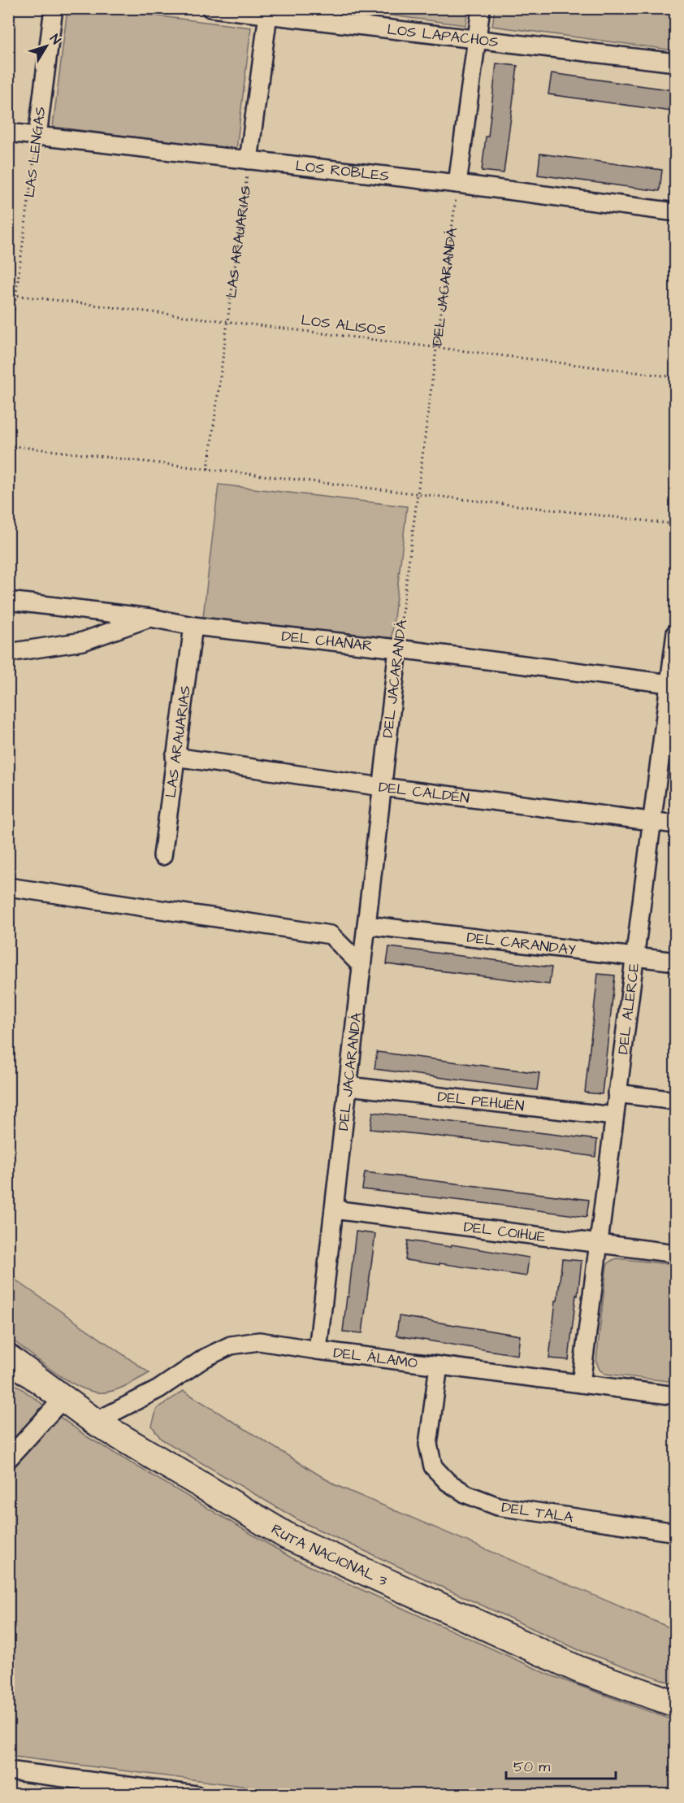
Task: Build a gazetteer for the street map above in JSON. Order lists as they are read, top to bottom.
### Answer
{
  "streets": {
    "highway": ["RUTA NACIONAL 3"],
    "street": [
      "LOS LAPACHOS",
      "LAS LENGAS",
      "LOS ROBLES",
      "LAS ARAUARIAS",
      "DEL JACARANDÁ",
      "DEL CHAÑAR",
      "DEL CALDÉN",
      "DEL CARANDAY",
      "DEL ALERCE",
      "DEL PEHUÉN",
      "DEL COIHUE",
      "DEL ÁLAMO",
      "DEL TALA"
    ],
    "path": ["LOS ALISOS"]
  },
  "crossings": [
    ["LAS LENGAS", "LOS ROBLES"],
    ["LAS LENGAS", "LOS ALISOS"],
    ["LOS ROBLES", "LAS ARAUARIAS"],
    ["LOS ROBLES", "DEL JACARANDÁ"],
    ["LAS ARAUARIAS", "LOS ALISOS"],
    ["LAS ARAUARIAS", "DEL CHAÑAR"],
    ["LAS ARAUARIAS", "DEL CALDÉN"],
    ["DEL JACARANDÁ", "LOS ALISOS"],
    ["DEL JACARANDÁ", "DEL CHAÑAR"],
    ["DEL JACARANDÁ", "DEL CALDÉN"],
    ["DEL JACARANDÁ", "DEL CARANDAY"],
    ["DEL JACARANDÁ", "DEL PEHUÉN"],
    ["DEL JACARANDÁ", "DEL COIHUE"],
    ["DEL JACARANDÁ", "DEL ÁLAMO"],
    ["DEL CHAÑAR", "DEL ALERCE"],
    ["DEL CALDÉN", "DEL ALERCE"],
    ["DEL CARANDAY", "DEL ALERCE"],
    ["DEL ALERCE", "DEL PEHUÉN"],
    ["DEL ALERCE", "DEL COIHUE"],
    ["DEL ALERCE", "DEL ÁLAMO"],
    ["DEL ÁLAMO", "DEL TALA"],
    ["DEL ÁLAMO", "RUTA NACIONAL 3"]
  ],
  "scale_bar": "50 m",
  "north": "top right"
}
